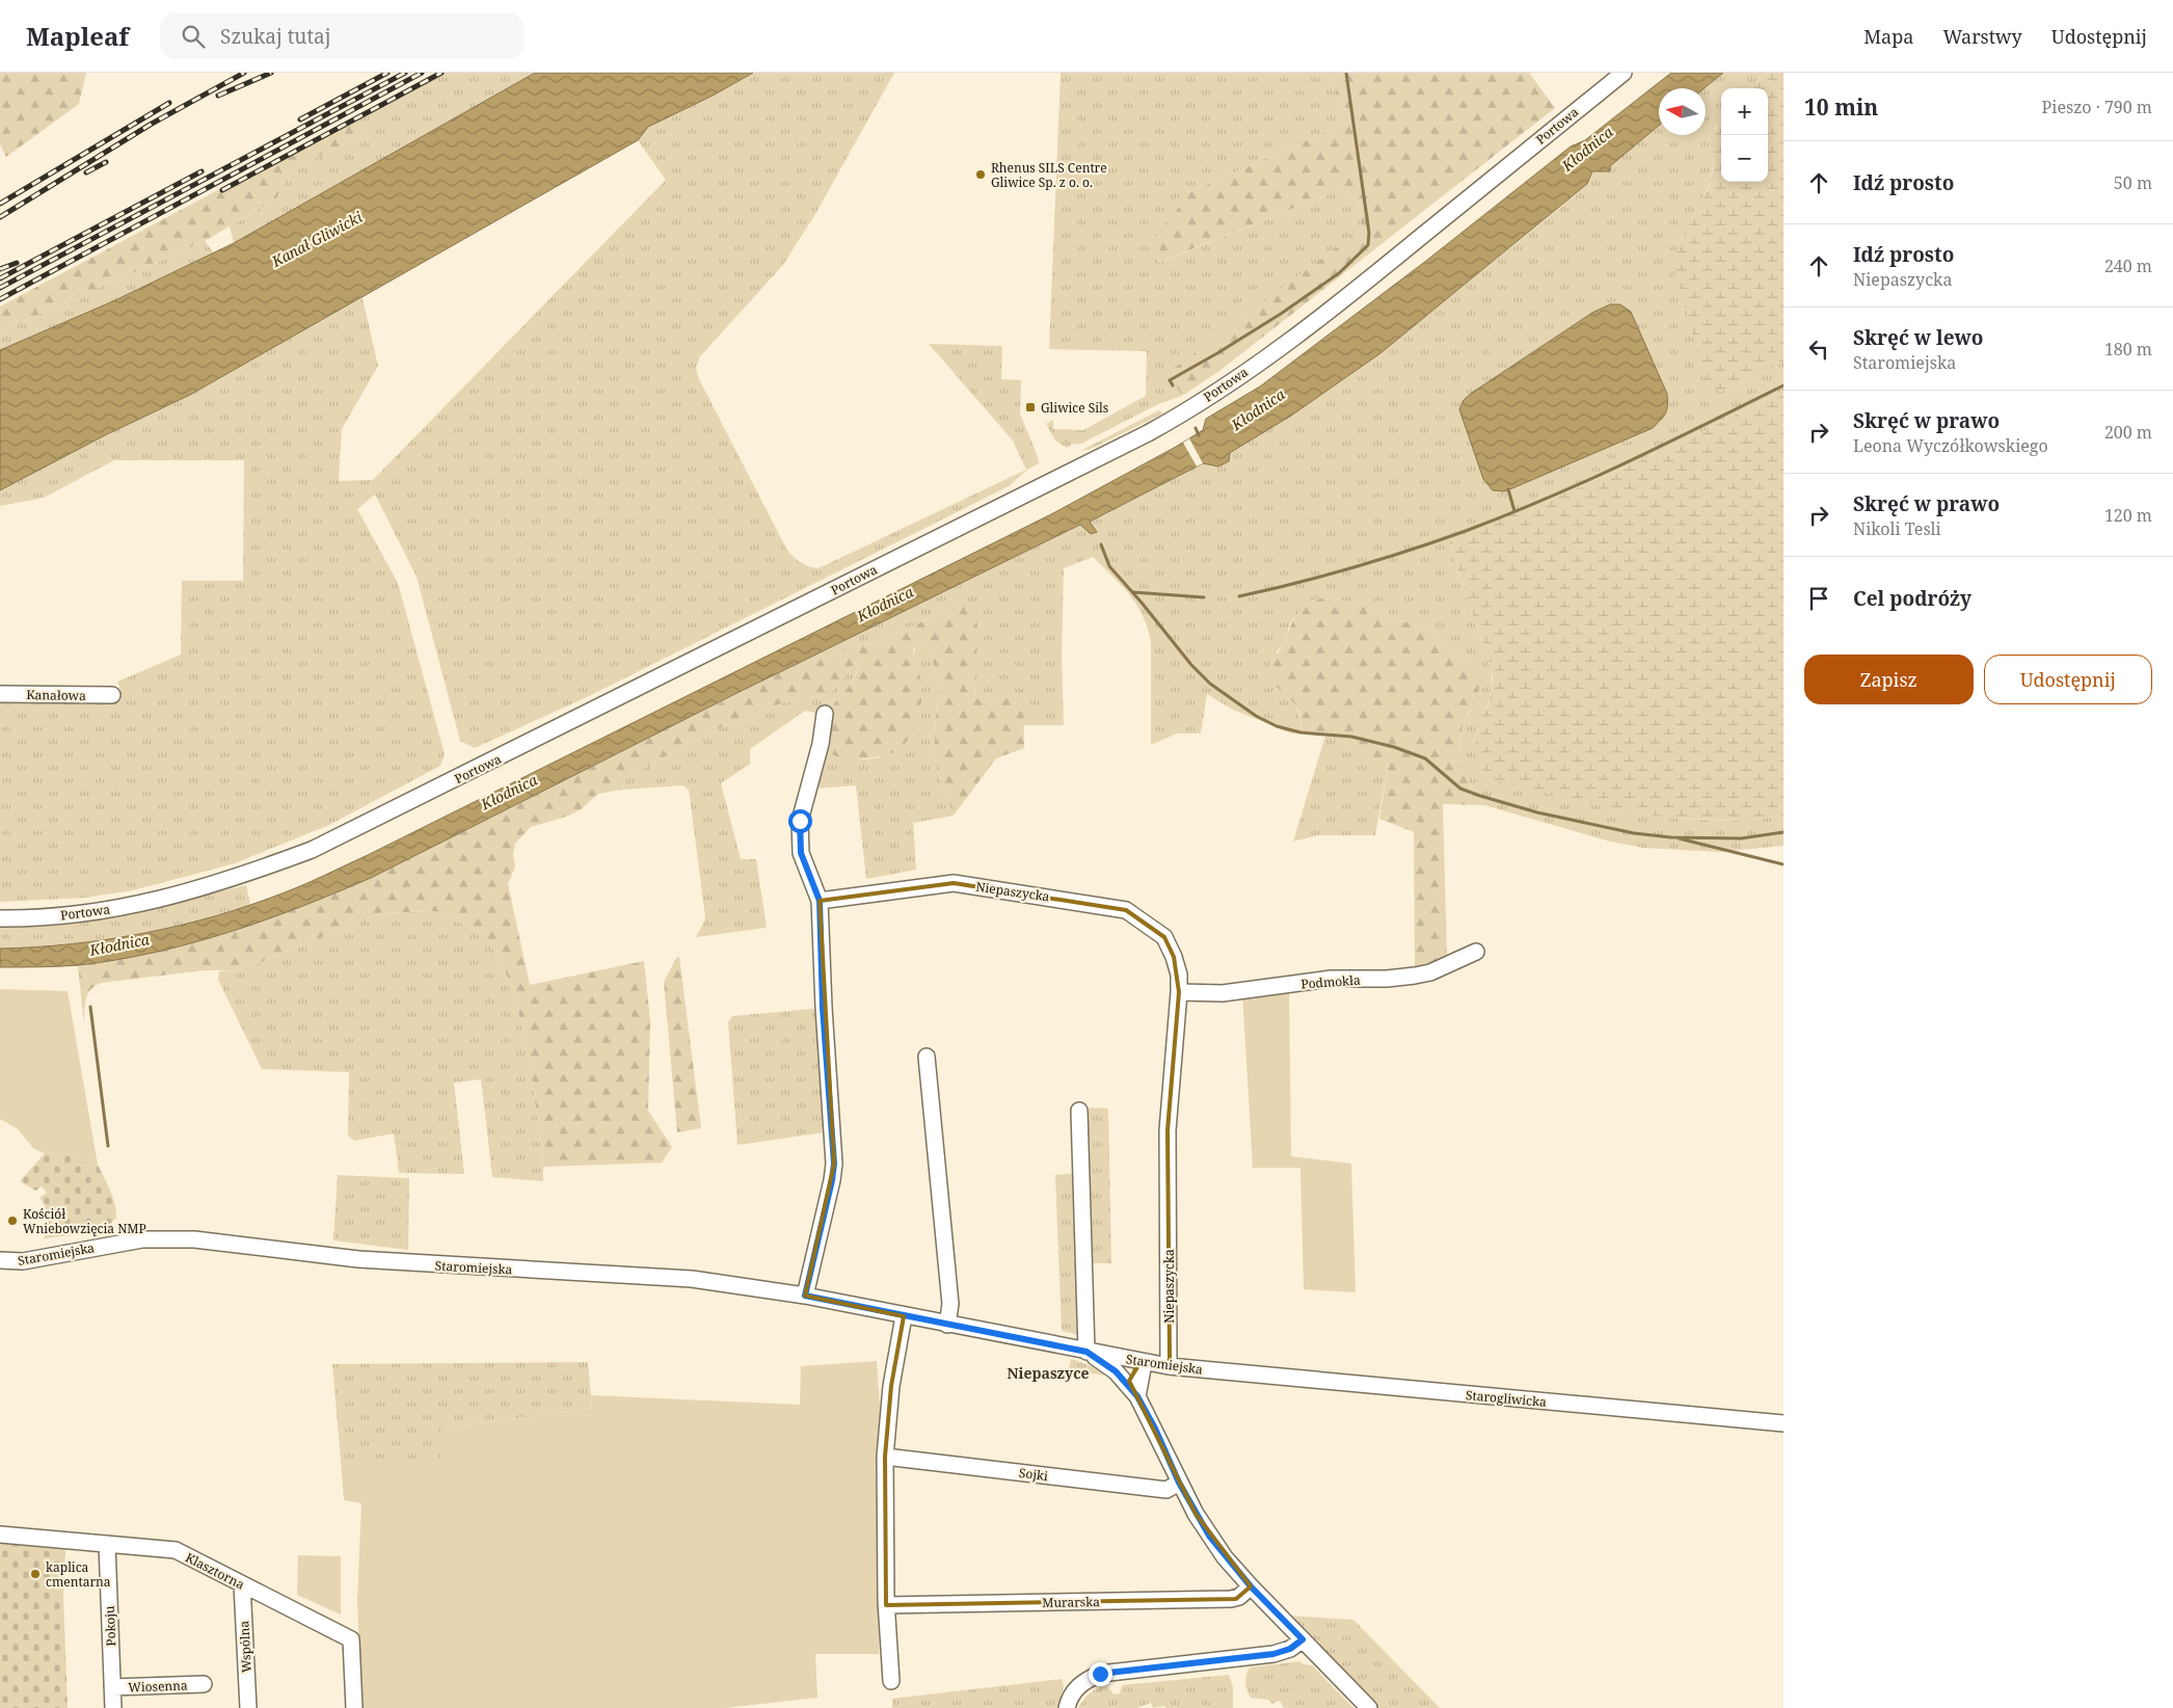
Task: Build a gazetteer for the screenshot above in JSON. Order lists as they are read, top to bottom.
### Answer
{
  "streets": {
    "street": [
      "Portowa",
      "Kanałowa",
      "Niepaszycka",
      "Podmokła",
      "Staromiejska",
      "Starogliwicka",
      "Sojki",
      "Klasztorna",
      "Murarska",
      "Pokoju",
      "Wspólna",
      "Wiosenna"
    ]
  },
  "crossings": [
    ["Niepaszycka", "Podmokła"],
    ["Niepaszycka", "Staromiejska"],
    ["Staromiejska", "Starogliwicka"],
    ["Klasztorna", "Pokoju"],
    ["Klasztorna", "Wspólna"],
    ["Pokoju", "Wiosenna"]
  ],
  "districts": ["Niepaszyce"],
  "water": ["Kłodnica", "Kanał Gliwicki"],
  "places": {
    "other": ["Rhenus SILS Centre Gliwice Sp. z o. o.", "Kościół Wniebowzięcia NMP", "kaplica cmentarna"],
    "transit": ["Gliwice Sils"]
  },
  "north": "left",
  "page": {
    "header": "Mapleaf",
    "search": "Szukaj tutaj",
    "nav": ["Mapa", "Warstwy", "Udostępnij"],
    "heading": ["10 min", "Pieszo · 790 m"],
    "map_buttons": ["+", "−"],
    "list": [
      ["Idź prosto", "50 m"],
      ["Idź prosto", "Niepaszycka", "240 m"],
      ["Skręć w lewo", "Staromiejska", "180 m"],
      ["Skręć w prawo", "Leona Wyczółkowskiego", "200 m"],
      ["Skręć w prawo", "Nikoli Tesli", "120 m"],
      "Cel podróży"
    ],
    "buttons": ["Zapisz", "Udostępnij"]
  }
}
